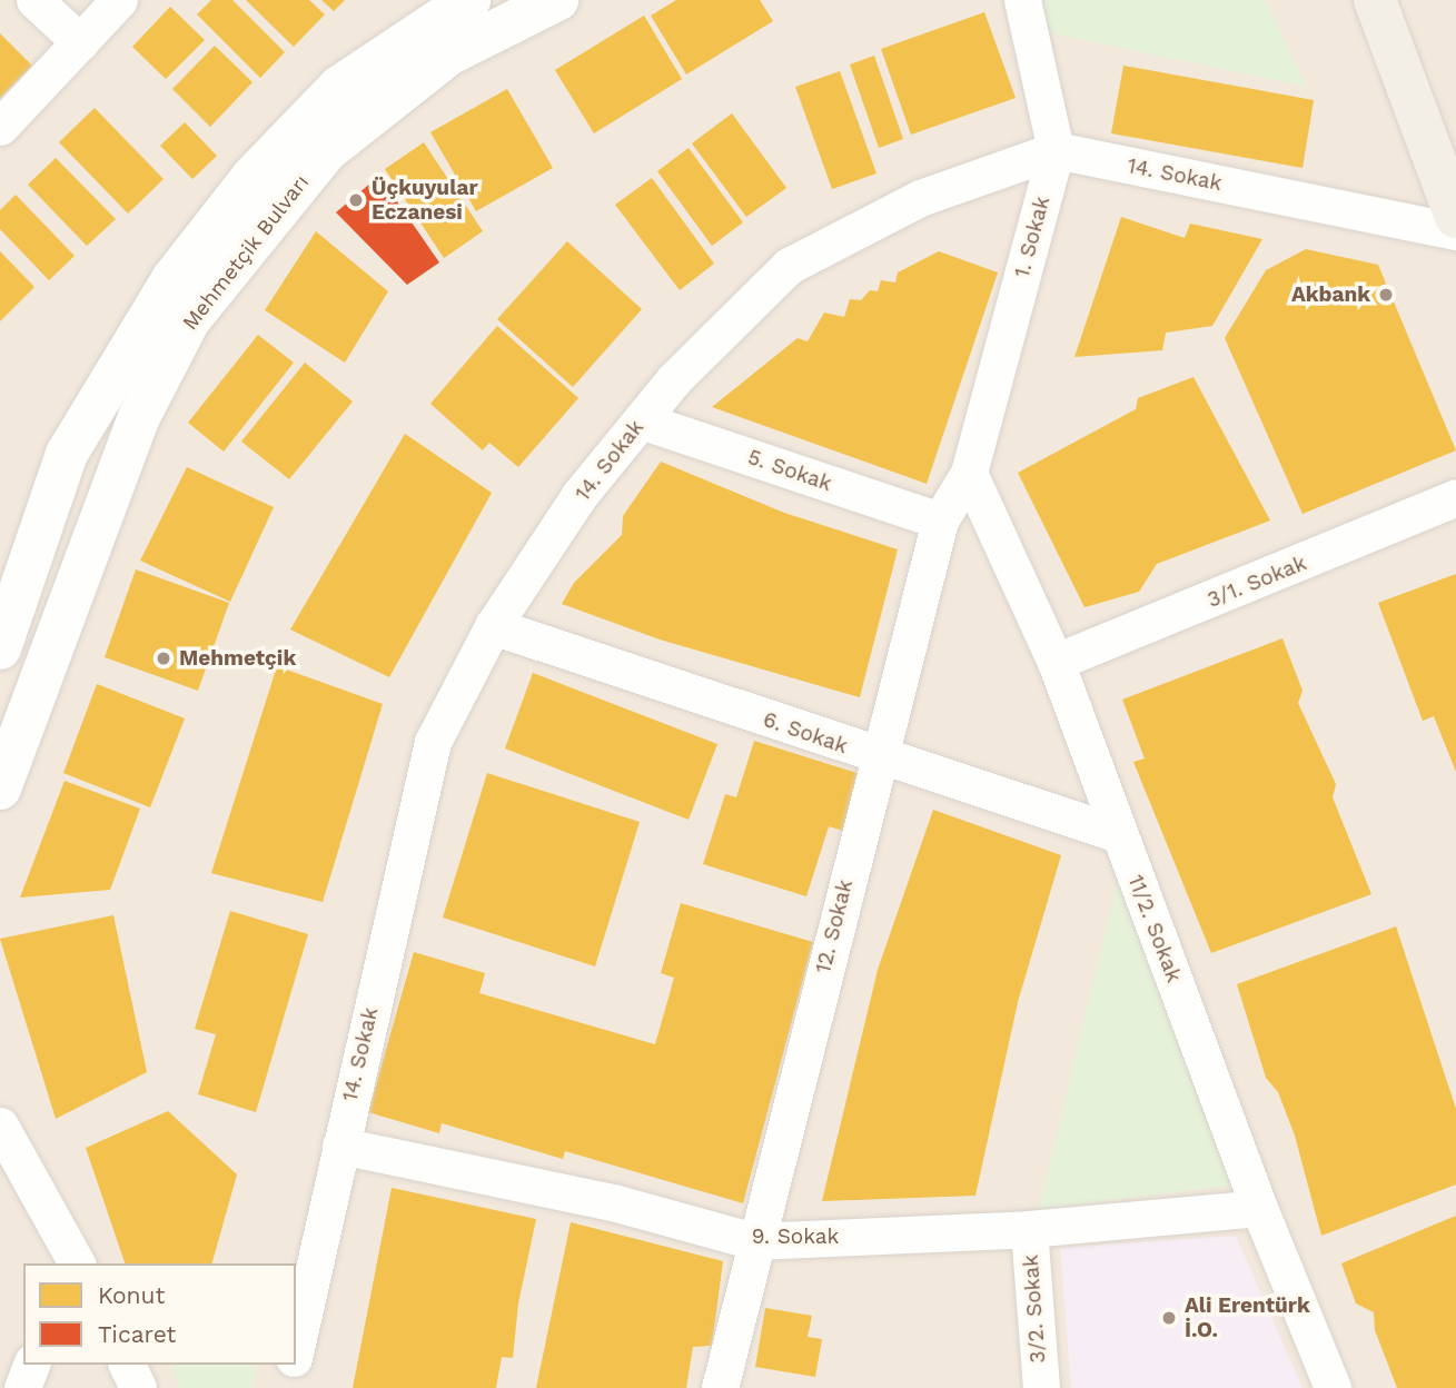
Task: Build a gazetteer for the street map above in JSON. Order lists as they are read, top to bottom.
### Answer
{
  "streets": {
    "main road": ["Mehmetçik Bulvarı"],
    "street": [
      "14. Sokak",
      "1. Sokak",
      "5. Sokak",
      "3/1. Sokak",
      "6. Sokak",
      "12. Sokak",
      "11/2. Sokak",
      "9. Sokak",
      "3/2. Sokak"
    ]
  },
  "crossings": [
    ["14. Sokak", "1. Sokak"],
    ["14. Sokak", "5. Sokak"],
    ["14. Sokak", "6. Sokak"],
    ["14. Sokak", "9. Sokak"],
    ["1. Sokak", "12. Sokak"],
    ["1. Sokak", "11/2. Sokak"],
    ["5. Sokak", "12. Sokak"],
    ["3/1. Sokak", "11/2. Sokak"],
    ["6. Sokak", "12. Sokak"],
    ["6. Sokak", "11/2. Sokak"],
    ["12. Sokak", "11/2. Sokak"],
    ["12. Sokak", "9. Sokak"],
    ["11/2. Sokak", "9. Sokak"],
    ["9. Sokak", "3/2. Sokak"]
  ],
  "places": [
    "Üçkuyular Eczanesi",
    "Akbank",
    "Mehmetçik",
    "Ali Erentürk İ.O."
  ],
  "legend": ["Konut", "Ticaret"]
}
